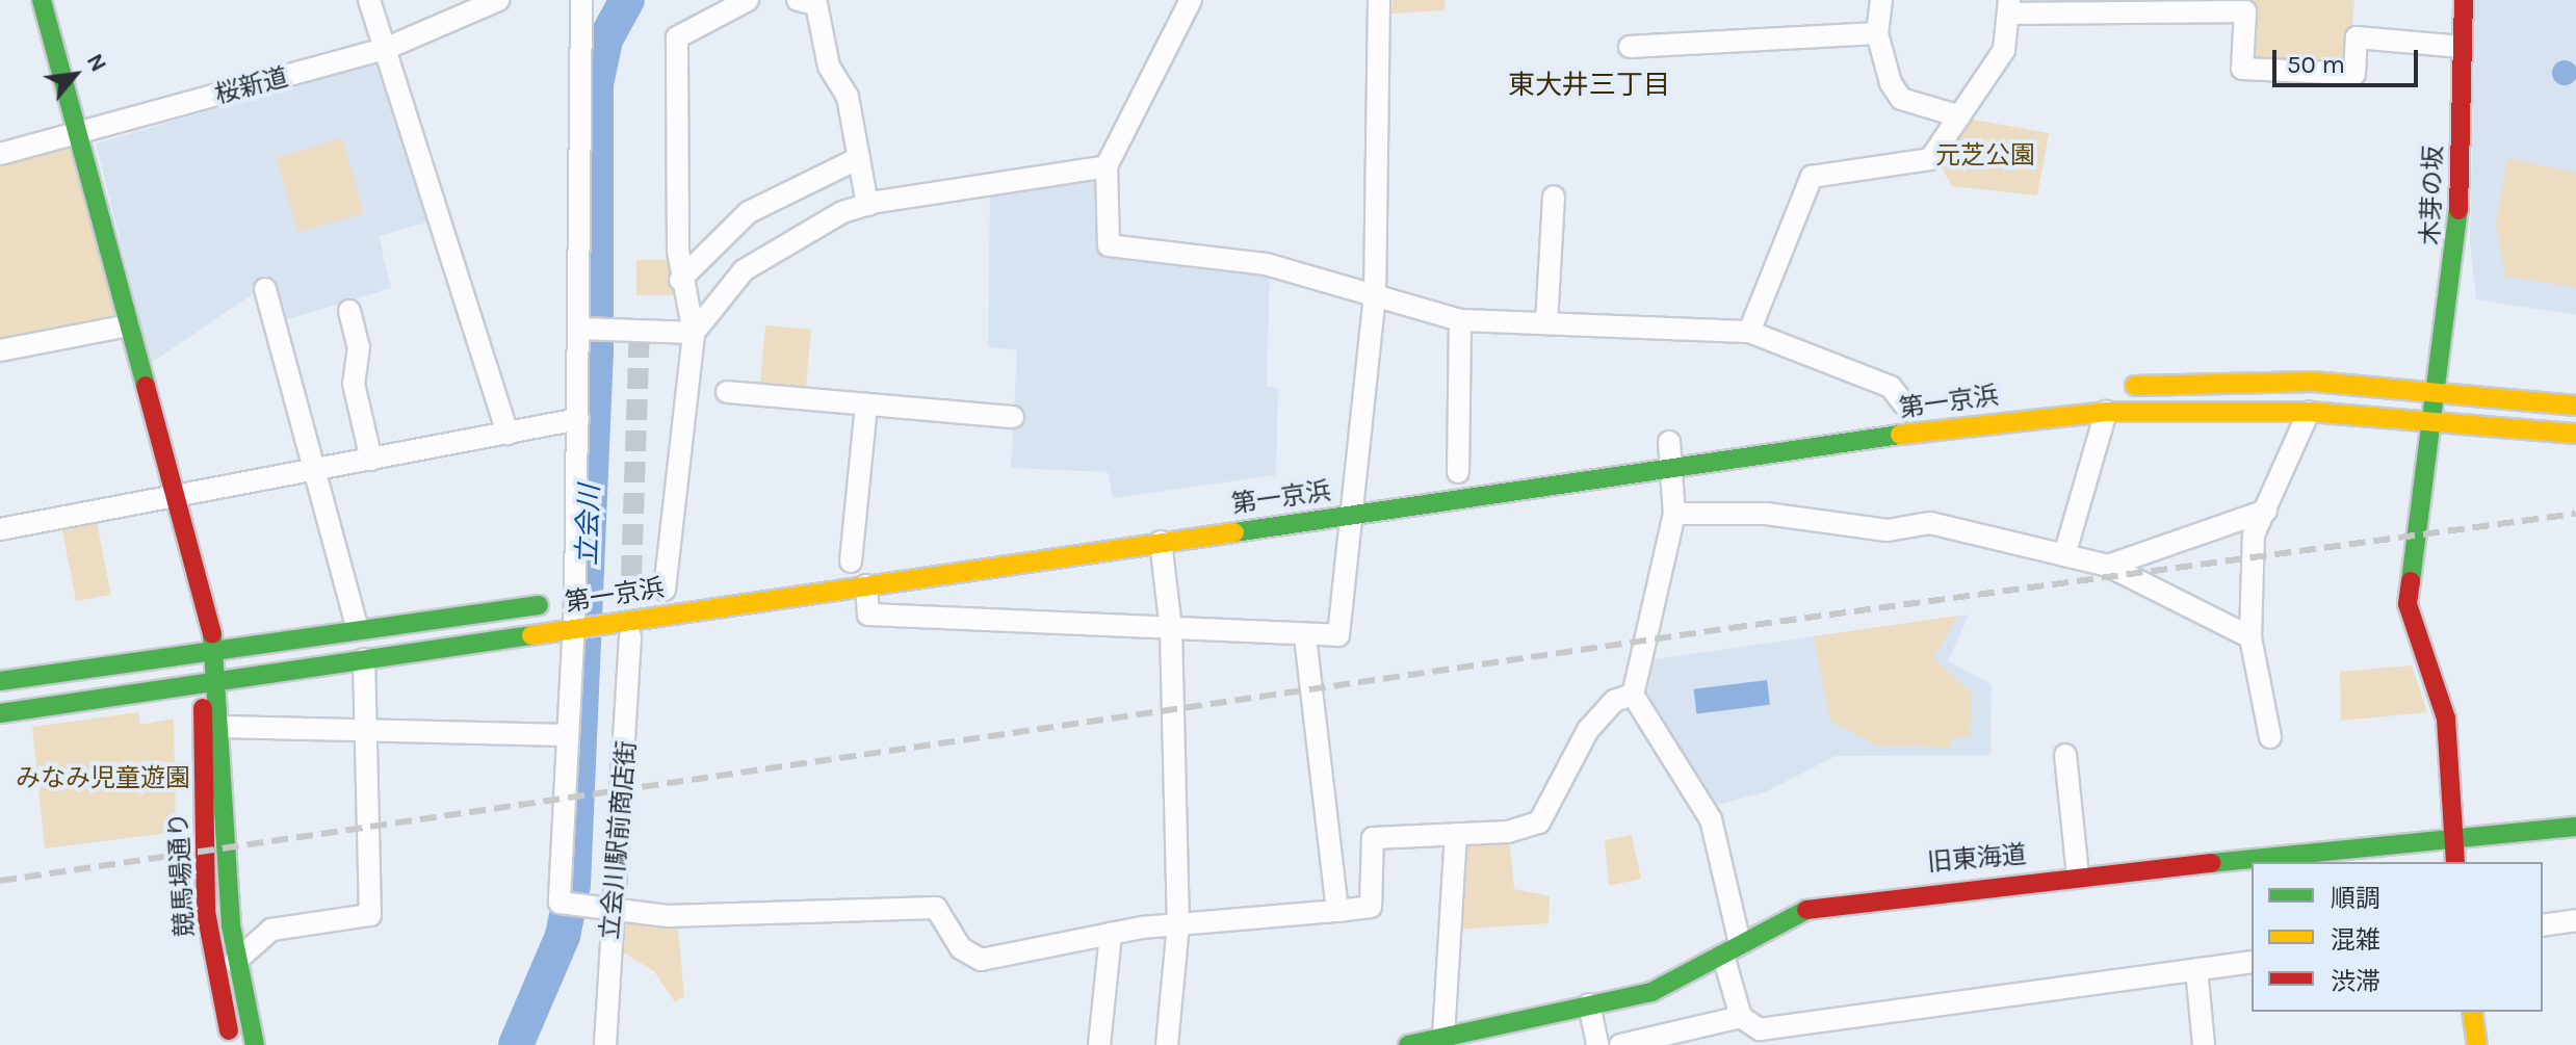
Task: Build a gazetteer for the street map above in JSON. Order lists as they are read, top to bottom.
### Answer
{
  "streets": {
    "main road": [
      "木芽の坂",
      "第一京浜",
      "旧東海道",
      "競馬場通り"
    ],
    "street": ["桜新道", "立会川駅前商店街"]
  },
  "crossings": [
    ["木芽の坂", "第一京浜"],
    ["木芽の坂", "旧東海道"],
    ["第一京浜", "競馬場通り"]
  ],
  "districts": ["東大井三丁目"],
  "water": ["立会川"],
  "parks": ["元芝公園", "みなみ児童遊園"],
  "legend": ["順調", "混雑", "渋滞"],
  "scale_bar": "50 m",
  "north": "top right"
}
